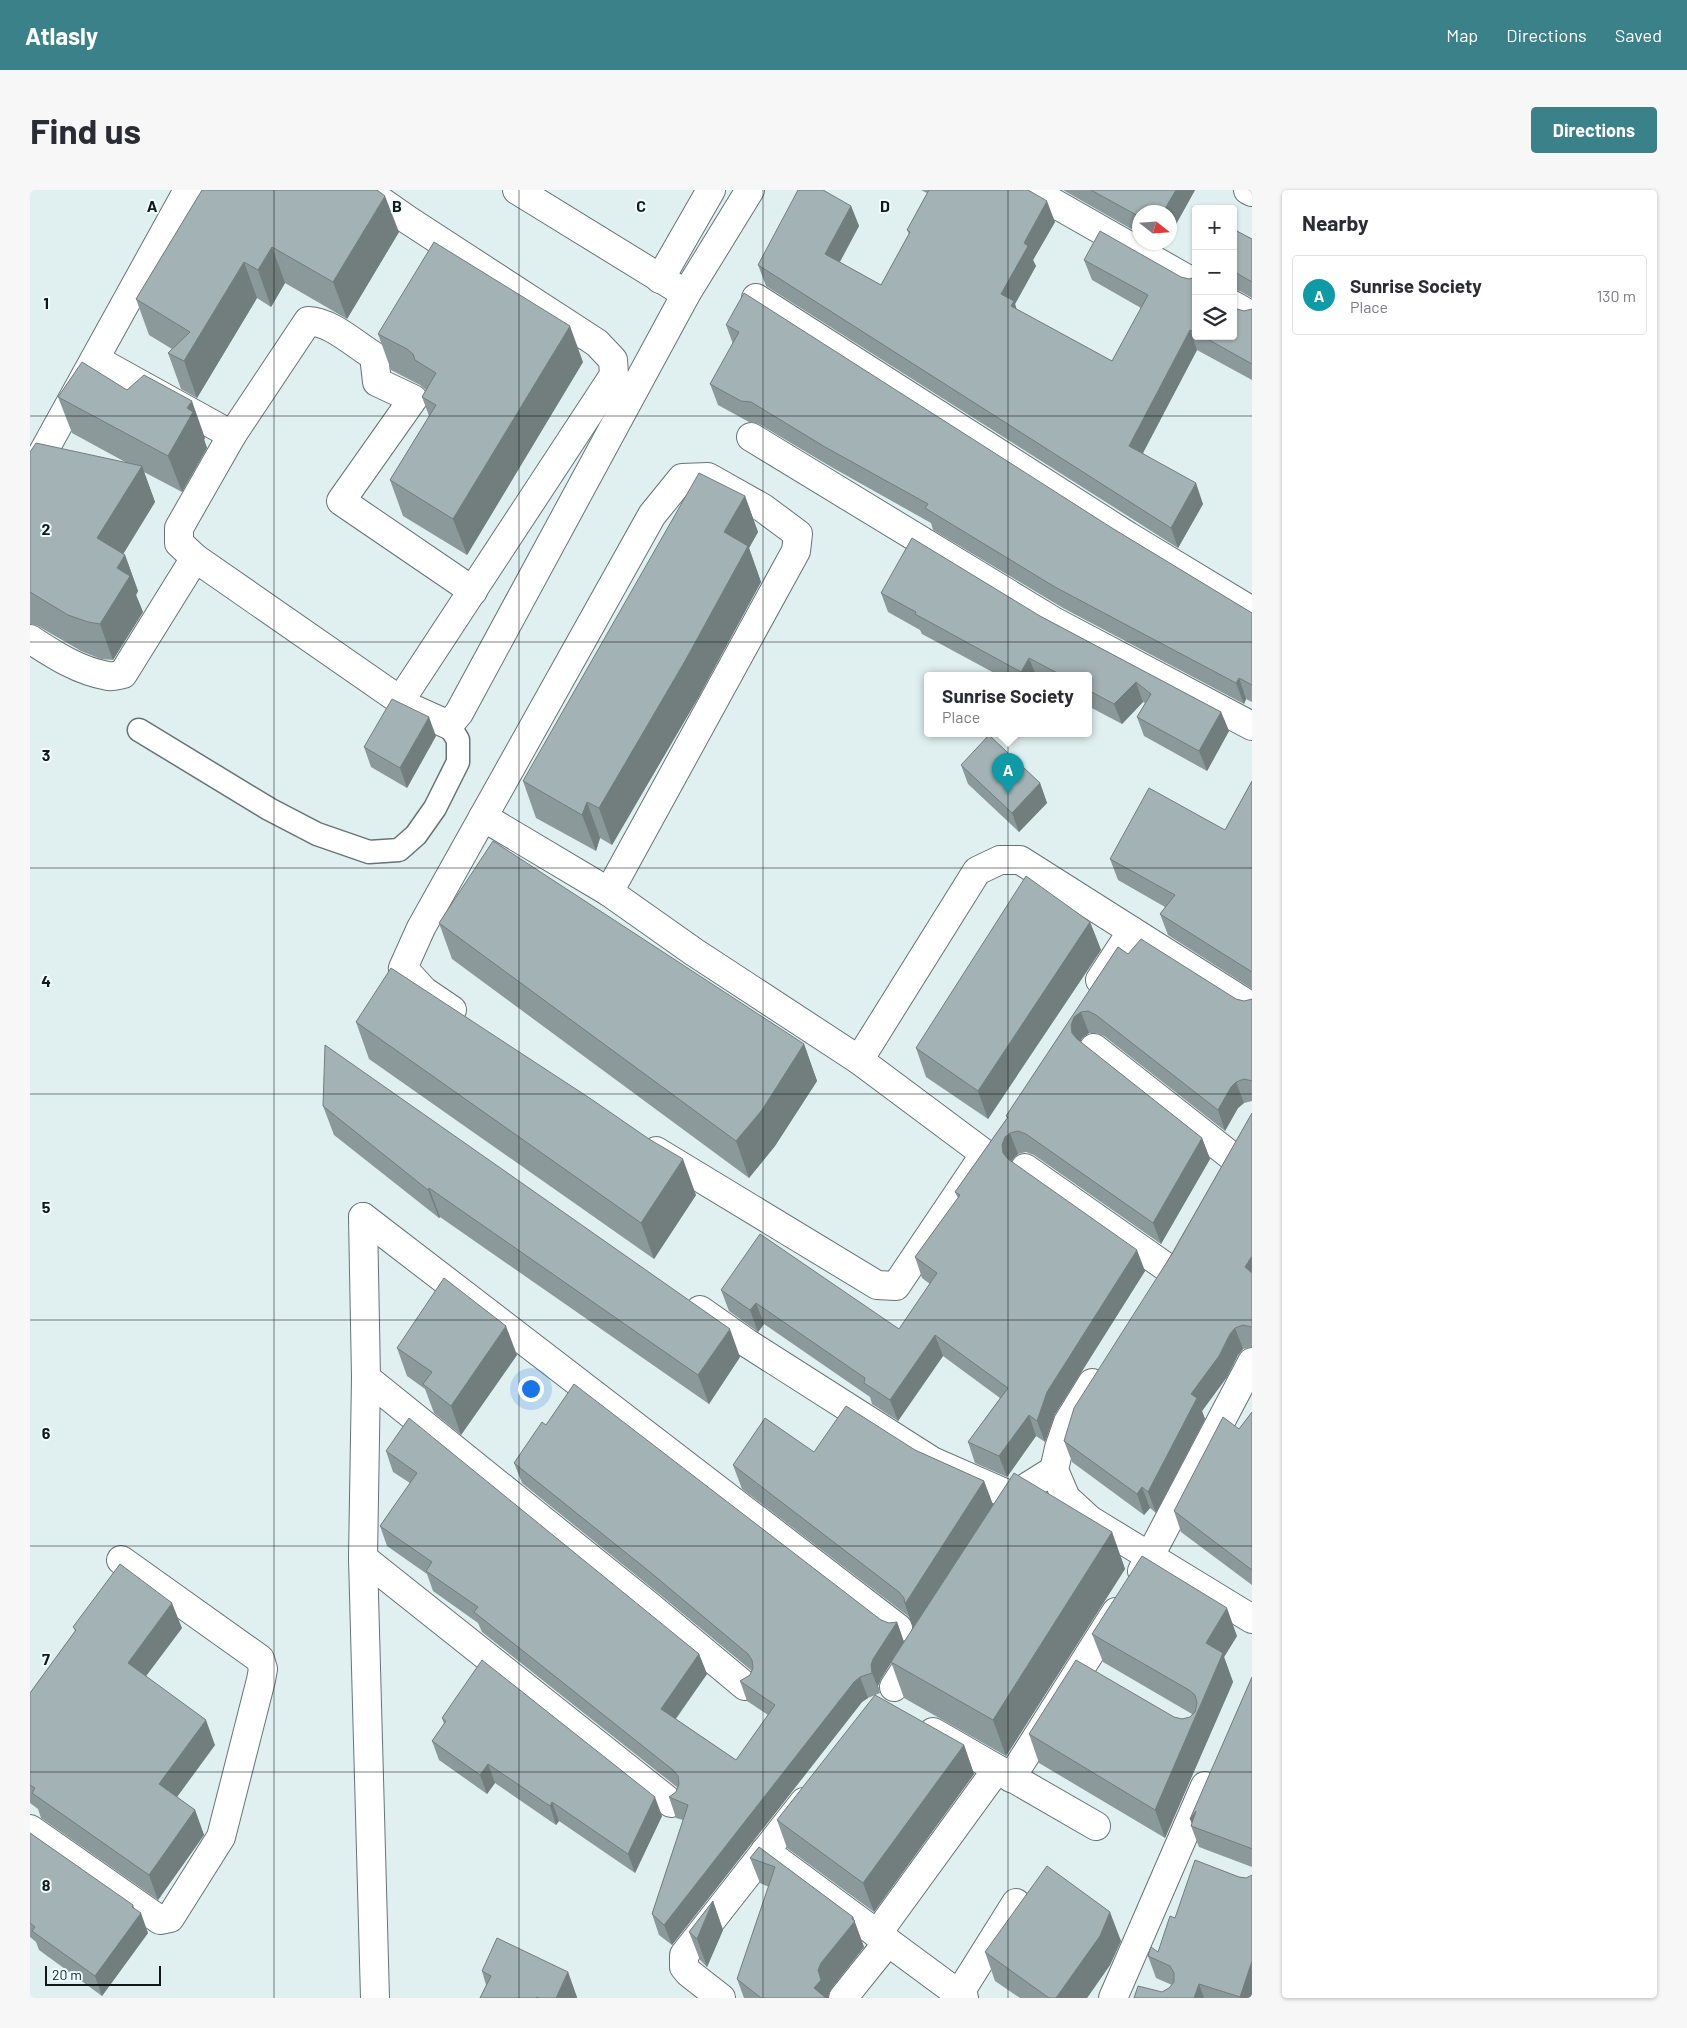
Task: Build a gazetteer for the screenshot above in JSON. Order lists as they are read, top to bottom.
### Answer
{
  "scale_bar": "20 m",
  "north": "right",
  "page": {
    "header": "Atlasly",
    "nav": ["Map", "Directions", "Saved"],
    "buttons": "Directions",
    "title": "Find us",
    "heading": "Nearby",
    "map_buttons": ["+", "−"],
    "list": [
      {
        "mark": "A",
        "name": "Sunrise Society",
        "note": "Place",
        "value": "130 m"
      }
    ],
    "popup": ["Sunrise Society", "Place"],
    "pins": "A",
    "scale": "20 m"
  },
  "grid": {
    "columns": [
      "A",
      "B",
      "C",
      "D"
    ],
    "rows": [
      "1",
      "2",
      "3",
      "4",
      "5",
      "6",
      "7",
      "8"
    ]
  }
}
